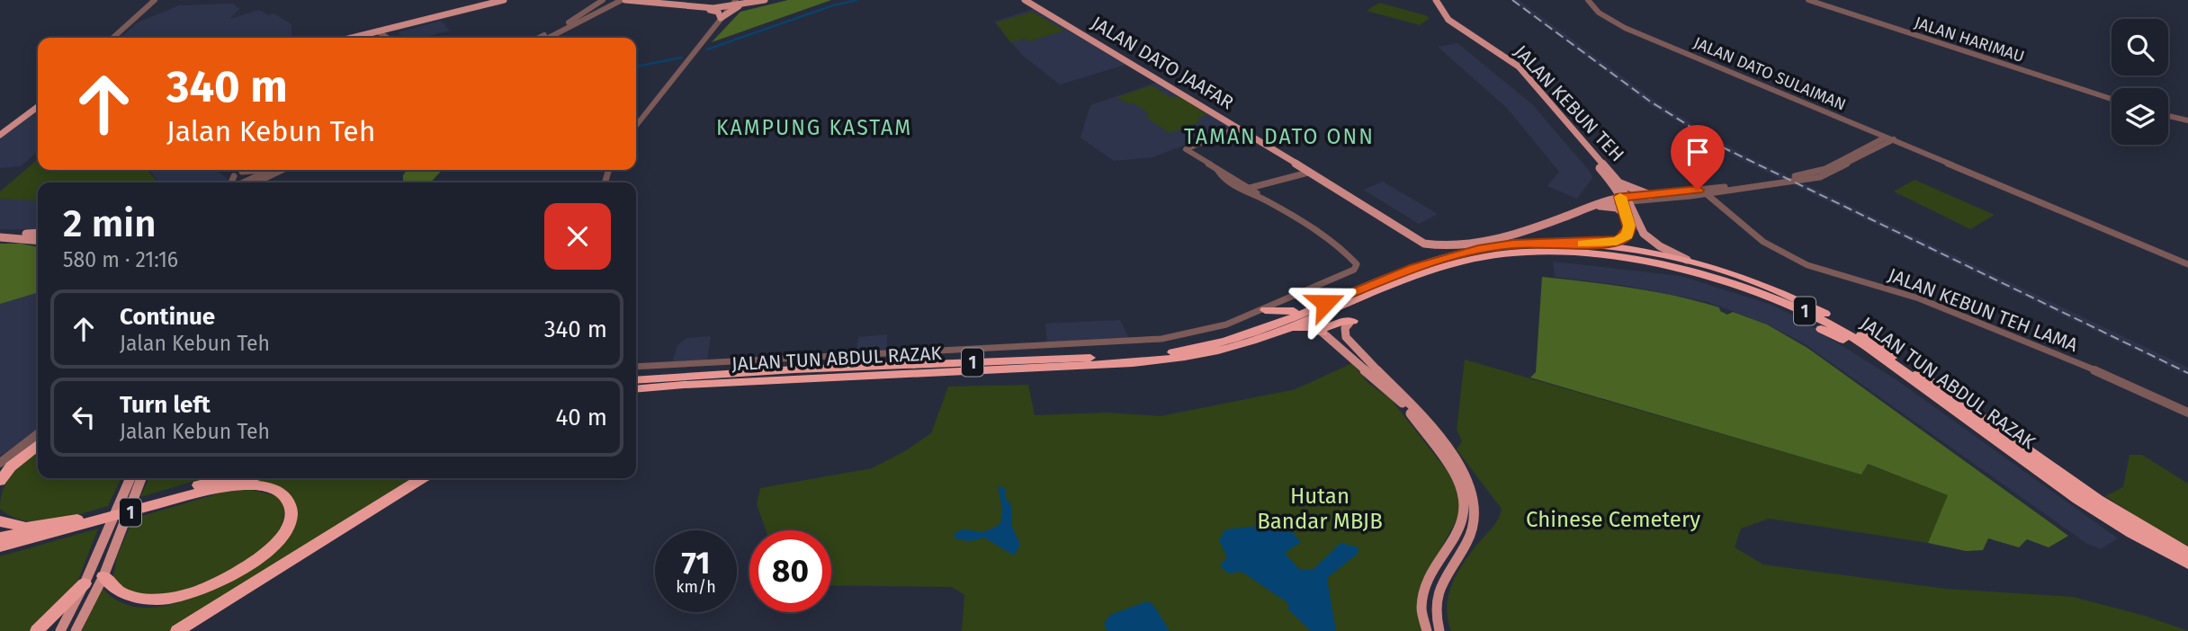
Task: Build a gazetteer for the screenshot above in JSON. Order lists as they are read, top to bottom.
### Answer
{
  "streets": {
    "highway": ["1", "JALAN TUN ABDUL RAZAK"],
    "main road": ["JALAN DATO JAAFAR", "JALAN KEBUN TEH"],
    "street": ["JALAN HARIMAU", "JALAN DATO SULAIMAN", "JALAN KEBUN TEH LAMA"]
  },
  "crossings": [
    ["JALAN DATO JAAFAR", "JALAN KEBUN TEH"],
    ["JALAN KEBUN TEH", "JALAN TUN ABDUL RAZAK"]
  ],
  "districts": ["KAMPUNG KASTAM", "TAMAN DATO ONN"],
  "parks": ["Hutan Bandar MBJB", "Chinese Cemetery"],
  "page": {
    "turn": ["340 m", "Jalan Kebun Teh"],
    "heading": ["2 min", "580 m · 21:16"],
    "list": [
      {
        "name": "Continue",
        "note": "Jalan Kebun Teh",
        "value": "340 m"
      },
      {
        "name": "Turn left",
        "note": "Jalan Kebun Teh",
        "value": "40 m"
      }
    ],
    "speed": "71 km/h",
    "limit": "80"
  }
}
